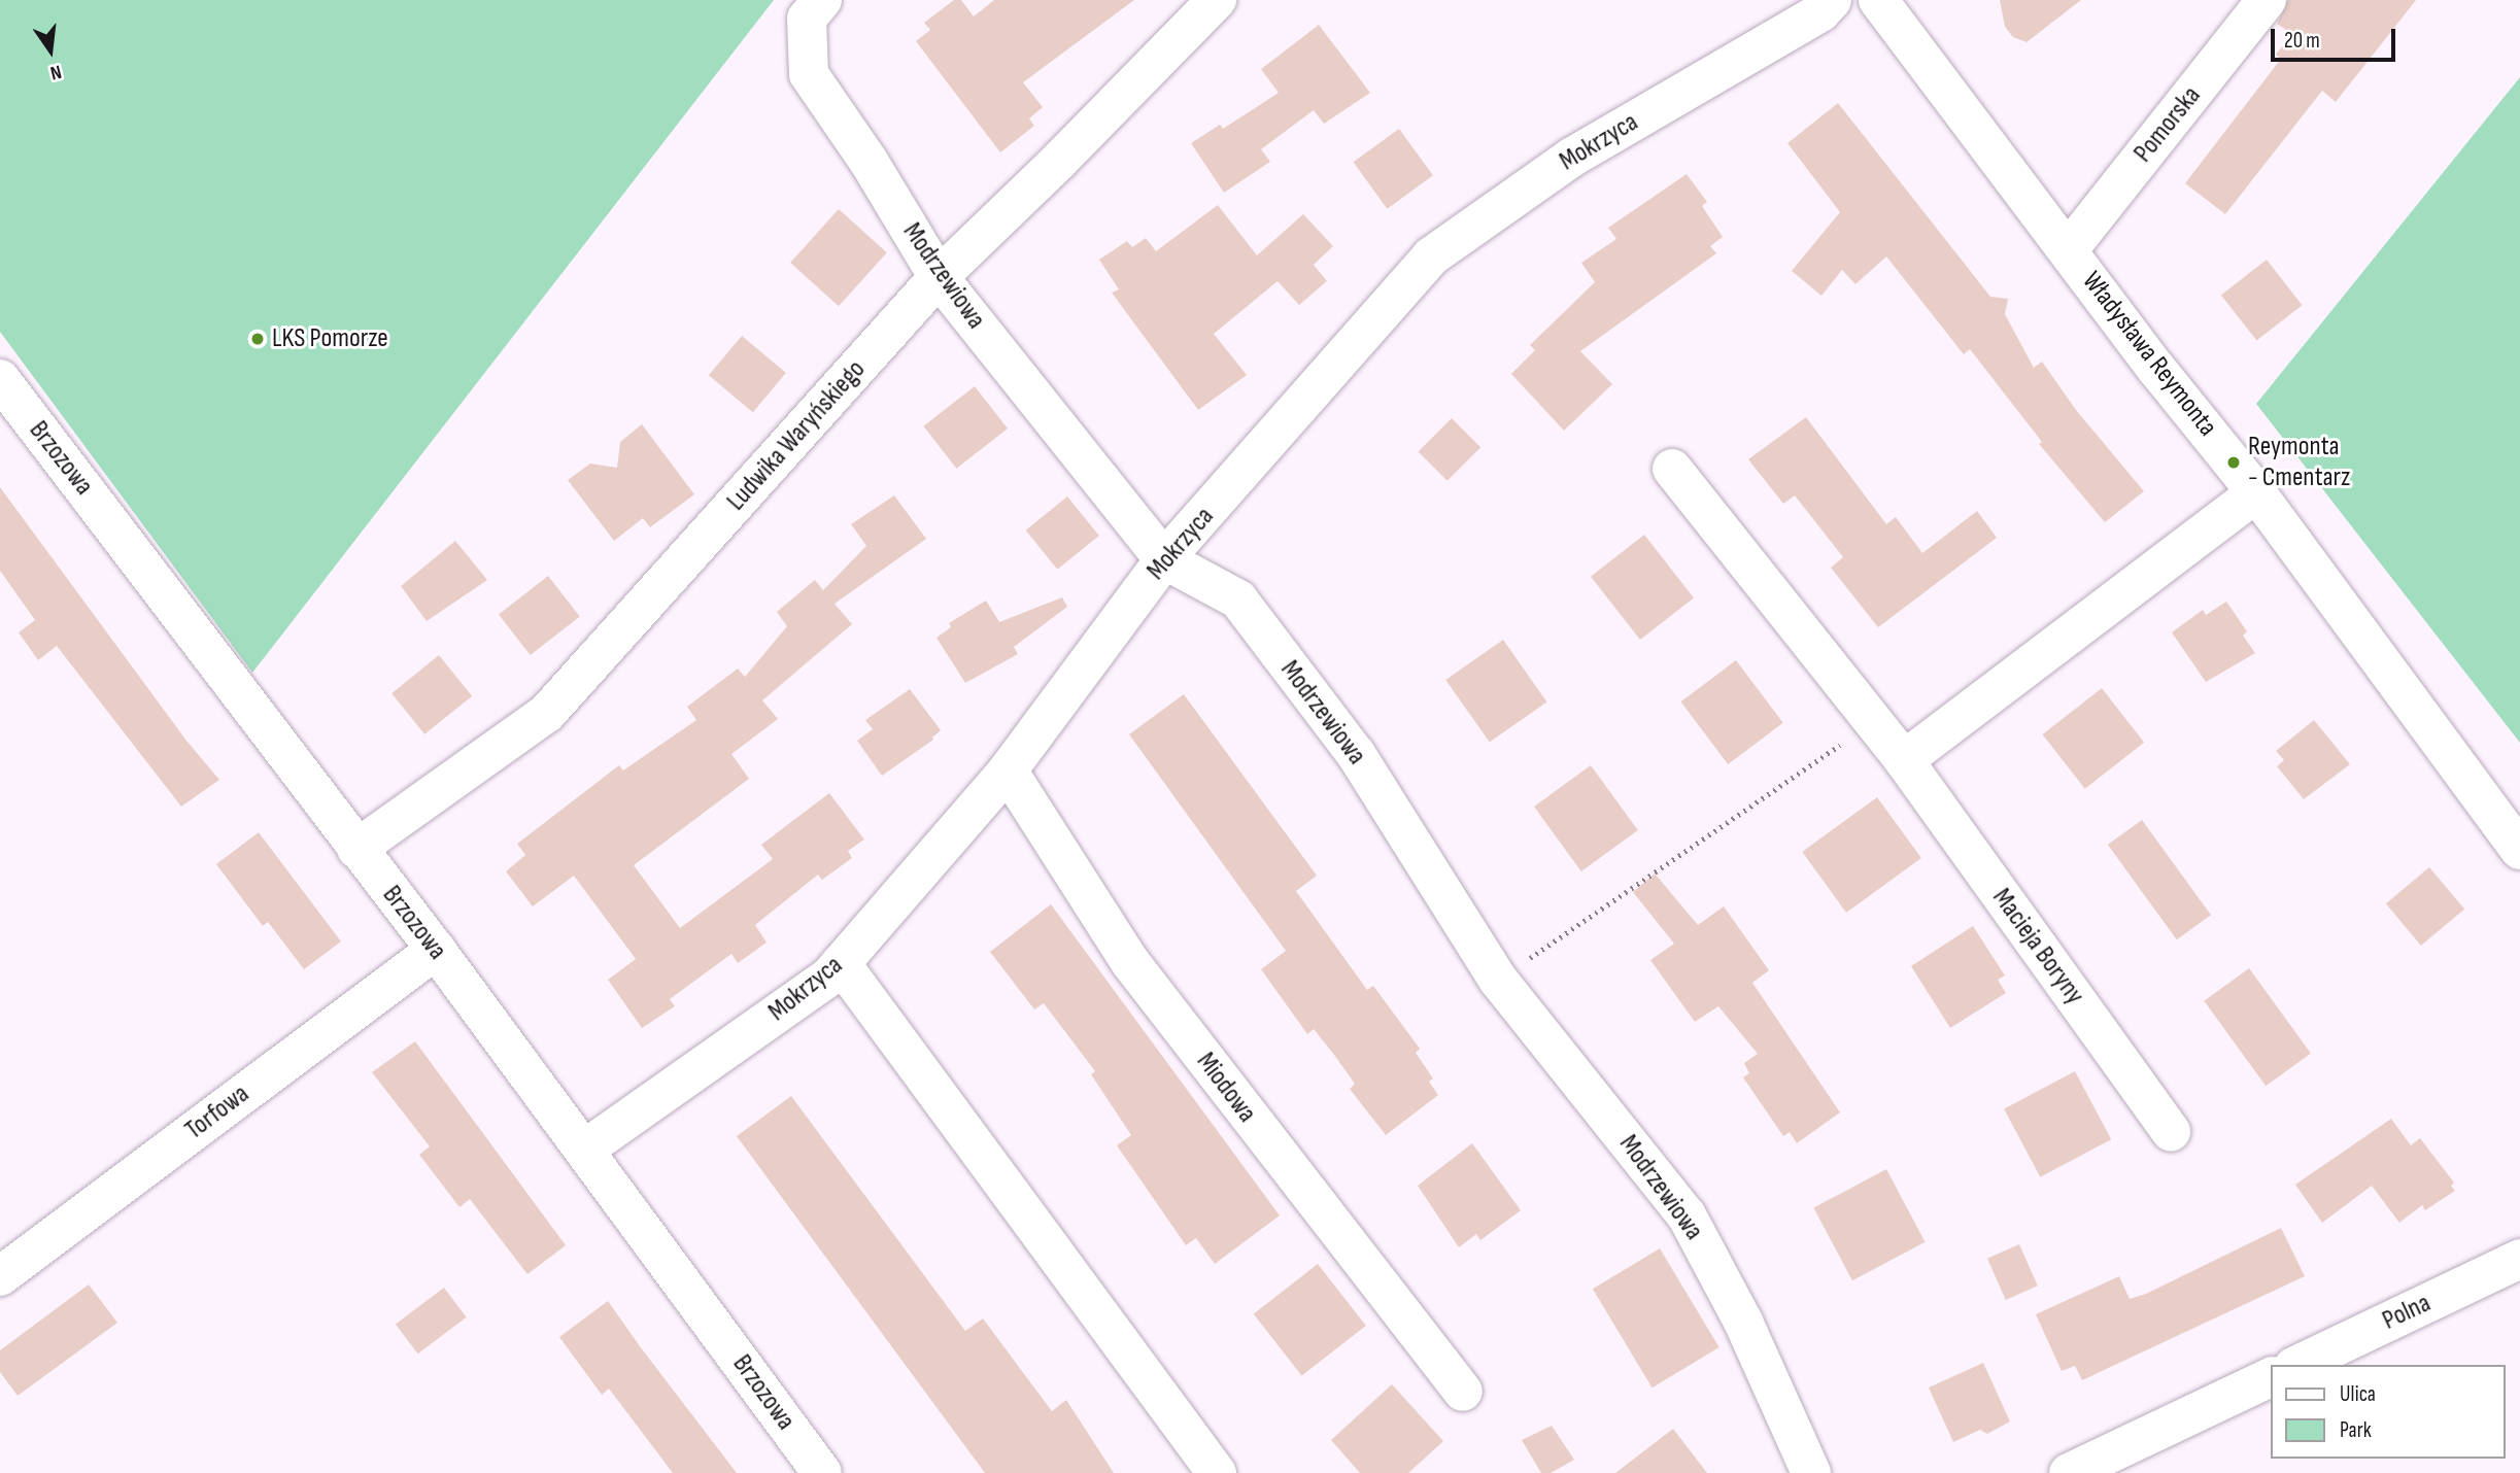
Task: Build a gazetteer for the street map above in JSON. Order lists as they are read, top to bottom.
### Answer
{
  "streets": {
    "street": [
      "Pomorska",
      "Mokrzyca",
      "Modrzewiowa",
      "Władysława Reymonta",
      "Ludwika Waryńskiego",
      "Brzozowa",
      "Macieja Boryny",
      "Miodowa",
      "Torfowa",
      "Polna"
    ]
  },
  "crossings": [
    ["Pomorska", "Władysława Reymonta"],
    ["Mokrzyca", "Modrzewiowa"],
    ["Mokrzyca", "Brzozowa"],
    ["Mokrzyca", "Miodowa"],
    ["Modrzewiowa", "Ludwika Waryńskiego"],
    ["Ludwika Waryńskiego", "Brzozowa"],
    ["Brzozowa", "Torfowa"]
  ],
  "places": ["LKS Pomorze", "Reymonta - Cmentarz"],
  "legend": ["Ulica", "Park"],
  "scale_bar": "20 m",
  "north": "bottom"
}
